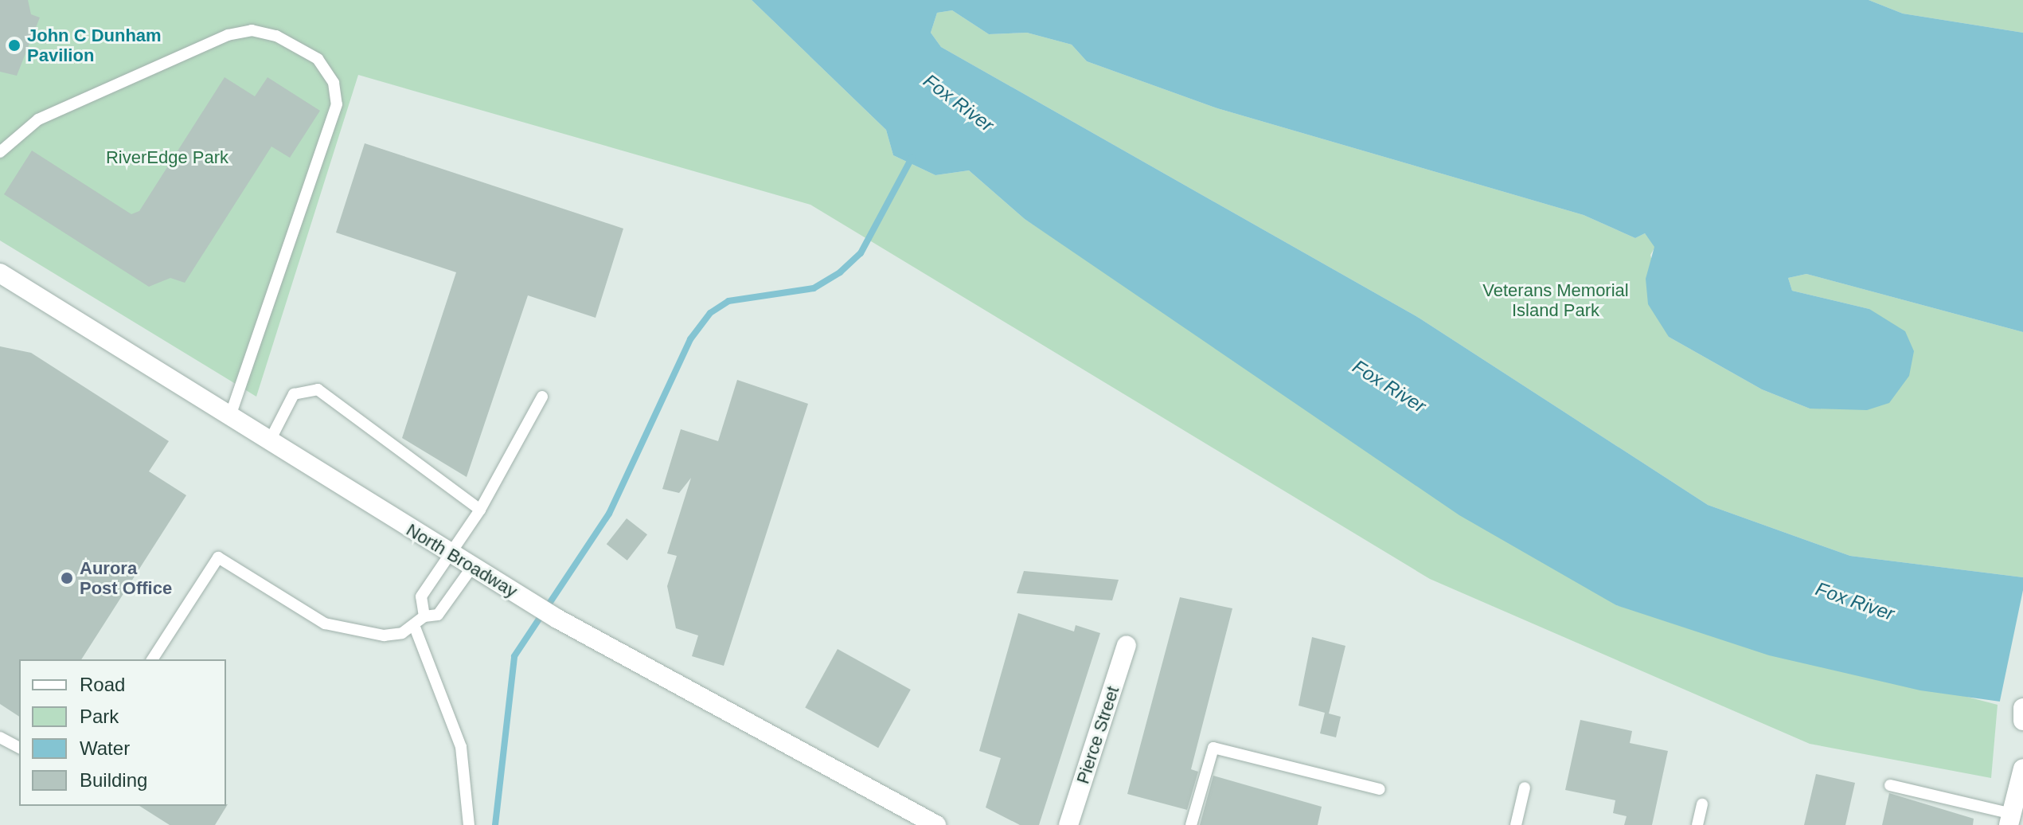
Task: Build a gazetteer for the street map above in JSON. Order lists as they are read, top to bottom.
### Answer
{
  "streets": {
    "main road": ["North Broadway", "Pierce Street"]
  },
  "water": ["Fox River"],
  "parks": ["RiverEdge Park", "Veterans Memorial Island Park"],
  "places": ["John C Dunham Pavilion", "Aurora Post Office"],
  "legend": [
    "Road",
    "Park",
    "Water",
    "Building"
  ]
}
